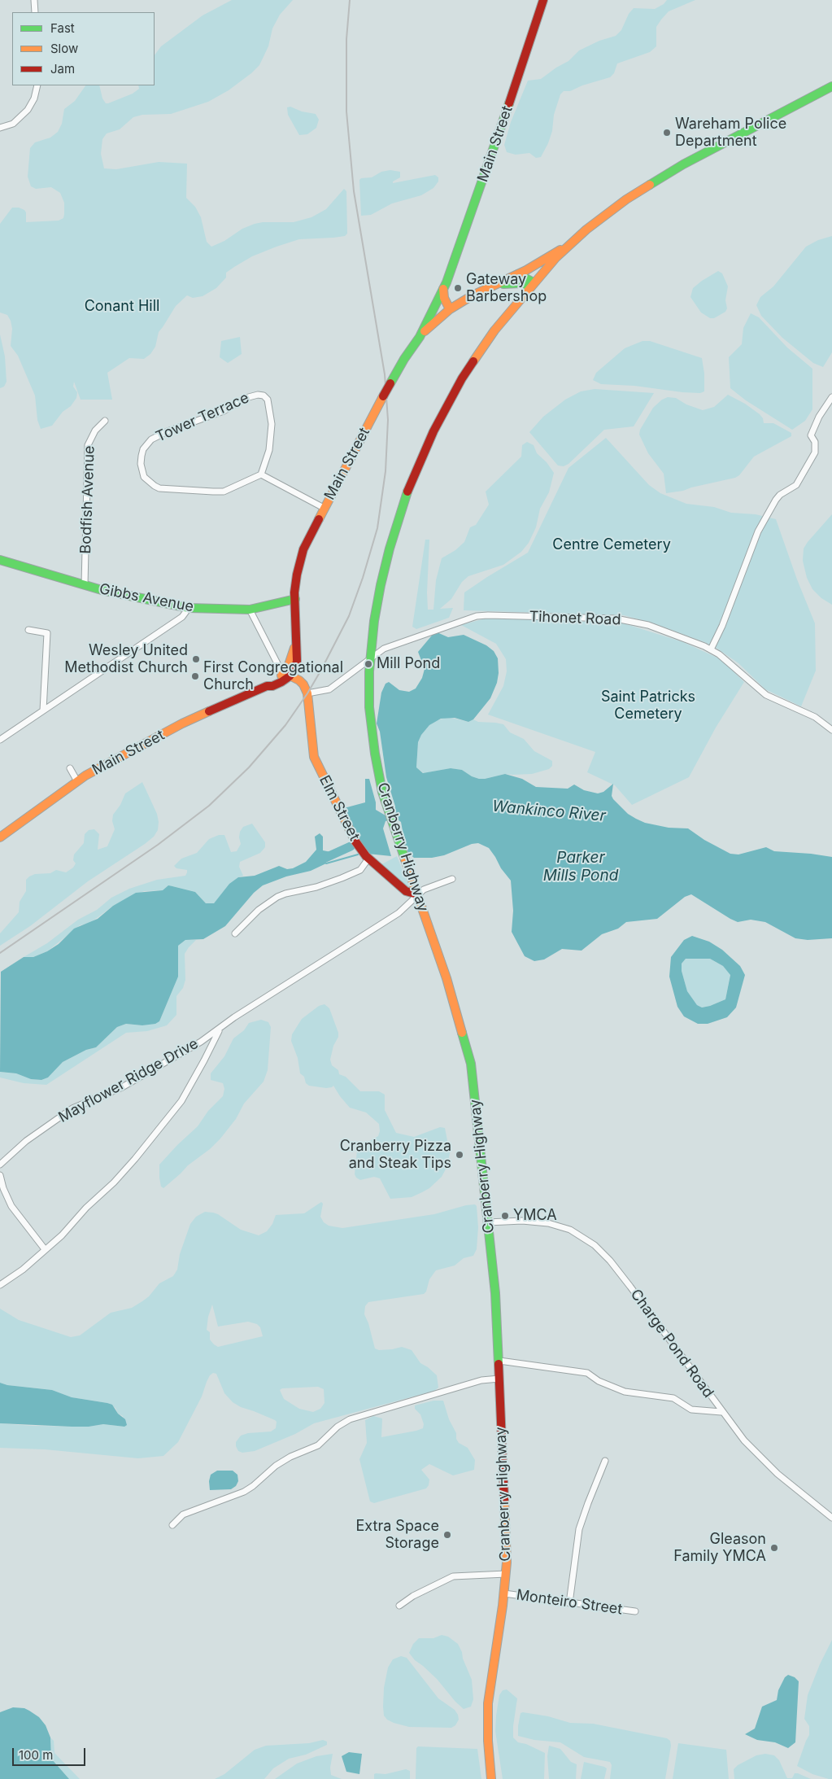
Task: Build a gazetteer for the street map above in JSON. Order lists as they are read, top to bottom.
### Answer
{
  "streets": {
    "main road": [
      "Main Street",
      "Gibbs Avenue",
      "Elm Street",
      "Cranberry Highway"
    ],
    "street": [
      "Tower Terrace",
      "Bodfish Avenue",
      "Tihonet Road",
      "Mayflower Ridge Drive",
      "Charge Pond Road",
      "Monteiro Street"
    ]
  },
  "crossings": [
    ["Main Street", "Gibbs Avenue"],
    ["Bodfish Avenue", "Gibbs Avenue"],
    ["Tihonet Road", "Elm Street"],
    ["Tihonet Road", "Cranberry Highway"],
    ["Elm Street", "Cranberry Highway"],
    ["Elm Street", "Mayflower Ridge Drive"],
    ["Cranberry Highway", "Mayflower Ridge Drive"],
    ["Cranberry Highway", "Charge Pond Road"],
    ["Cranberry Highway", "Monteiro Street"]
  ],
  "water": ["Wankinco River", "Parker Mills Pond"],
  "parks": ["Conant Hill", "Centre Cemetery", "Saint Patricks Cemetery"],
  "places": [
    "Wareham Police Department",
    "Gateway Barbershop",
    "Wesley United Methodist Church",
    "Mill Pond",
    "First Congregational Church",
    "Cranberry Pizza and Steak Tips",
    "YMCA",
    "Extra Space Storage",
    "Gleason Family YMCA"
  ],
  "legend": ["Fast", "Slow", "Jam"],
  "scale_bar": "100 m"
}
